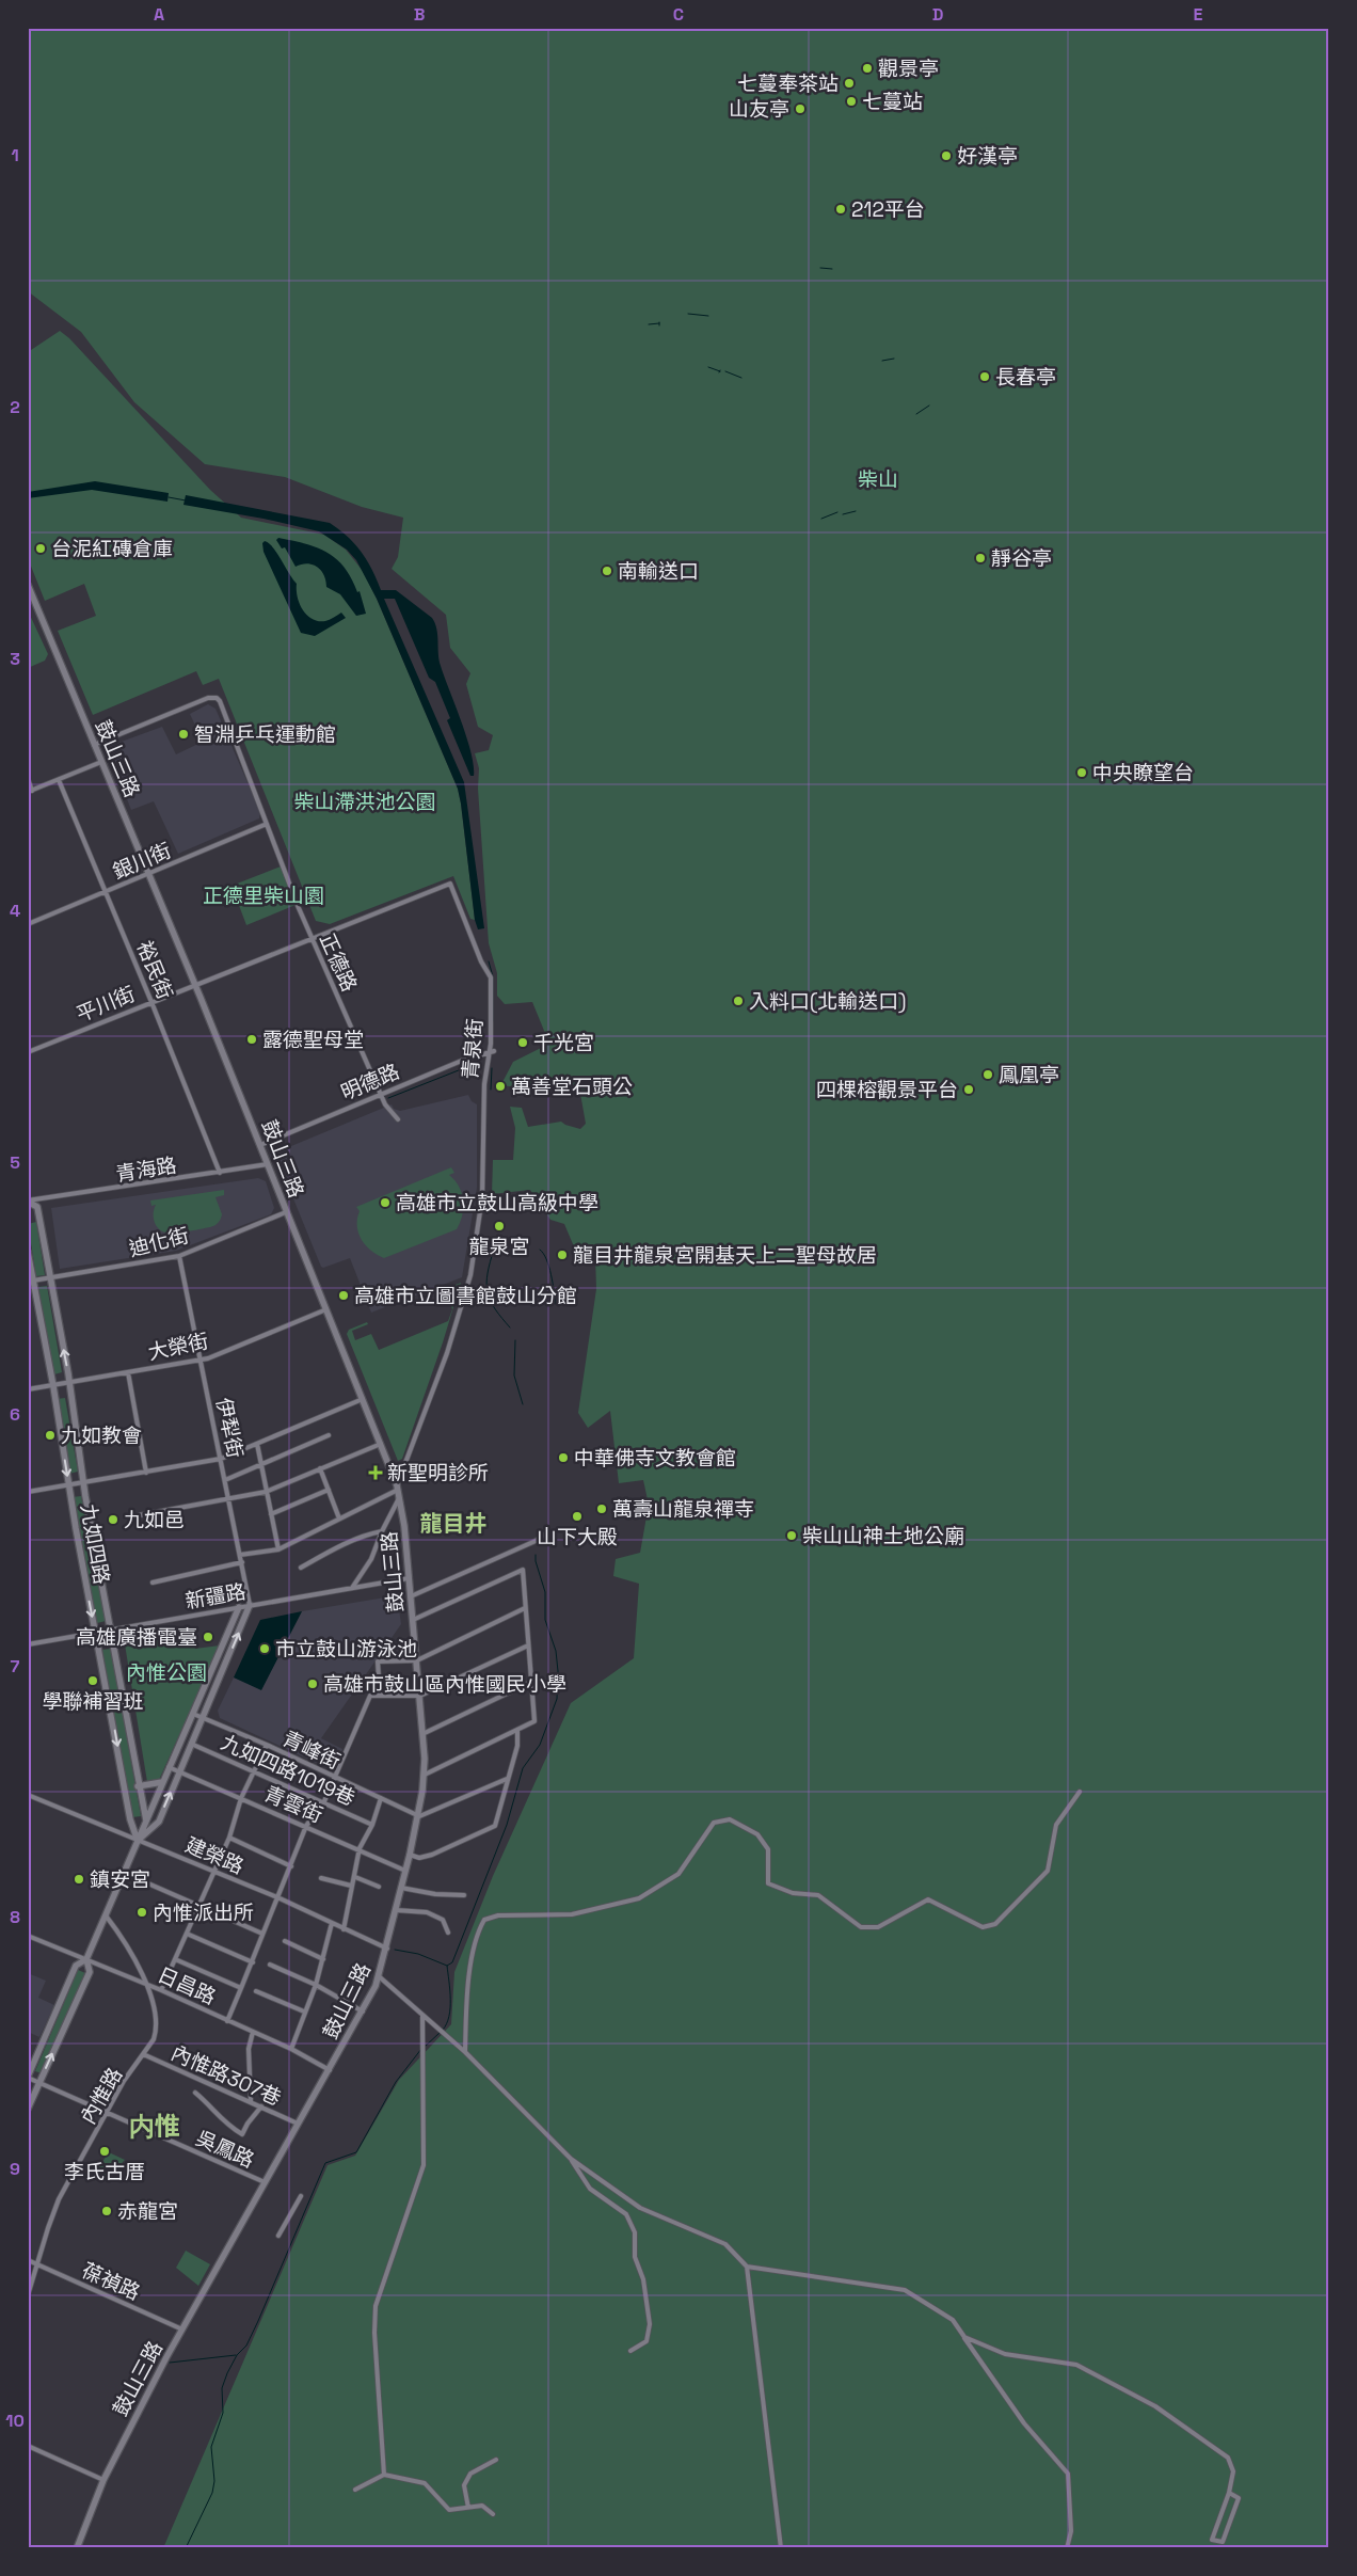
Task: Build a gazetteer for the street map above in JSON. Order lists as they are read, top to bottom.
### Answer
{
  "streets": {
    "street": [
      "鼓山三路",
      "銀川街",
      "正德路",
      "裕民街",
      "平川街",
      "青泉街",
      "明德路",
      "青海路",
      "迪化街",
      "大榮街",
      "伊犁街",
      "九如四路",
      "新疆路",
      "青峰街",
      "九如四路1019巷",
      "青雲街",
      "建榮路",
      "日昌路",
      "內惟路307巷",
      "內惟路",
      "吳鳳路",
      "葆禎路"
    ]
  },
  "crossings": [
    ["鼓山三路", "銀川街"],
    ["鼓山三路", "正德路"],
    ["鼓山三路", "平川街"],
    ["鼓山三路", "青泉街"],
    ["鼓山三路", "明德路"],
    ["鼓山三路", "青海路"],
    ["鼓山三路", "迪化街"],
    ["鼓山三路", "大榮街"],
    ["鼓山三路", "新疆路"],
    ["鼓山三路", "青峰街"],
    ["鼓山三路", "青雲街"],
    ["鼓山三路", "建榮路"],
    ["鼓山三路", "日昌路"],
    ["鼓山三路", "內惟路307巷"],
    ["鼓山三路", "吳鳳路"],
    ["鼓山三路", "葆禎路"],
    ["銀川街", "正德路"],
    ["銀川街", "裕民街"],
    ["正德路", "青泉街"],
    ["正德路", "明德路"],
    ["裕民街", "平川街"],
    ["裕民街", "青海路"],
    ["平川街", "青泉街"],
    ["青泉街", "明德路"],
    ["青海路", "九如四路"],
    ["迪化街", "伊犁街"],
    ["迪化街", "九如四路"],
    ["大榮街", "伊犁街"],
    ["大榮街", "九如四路"],
    ["伊犁街", "新疆路"],
    ["九如四路", "新疆路"],
    ["九如四路", "建榮路"],
    ["日昌路", "內惟路"],
    ["內惟路307巷", "內惟路"],
    ["內惟路", "吳鳳路"],
    ["內惟路", "葆禎路"]
  ],
  "districts": ["龍目井", "内惟"],
  "parks": [
    "柴山",
    "柴山滯洪池公園",
    "正德里柴山園",
    "內惟公園"
  ],
  "places": {
    "other": [
      "觀景亭",
      "七蔓奉茶站",
      "七蔓站",
      "山友亭",
      "好漢亭",
      "212平台",
      "長春亭",
      "台泥紅磚倉庫",
      "靜谷亭",
      "南輸送口",
      "智淵乒乓運動館",
      "中央瞭望台",
      "入料口(北輸送口)",
      "露德聖母堂",
      "千光宮",
      "鳳凰亭",
      "萬善堂石頭公",
      "四棵榕觀景平台",
      "高雄市立鼓山高級中學",
      "龍泉宮",
      "龍目井龍泉宮開基天上二聖母故居",
      "高雄市立圖書館鼓山分館",
      "九如教會",
      "中華佛寺文教會館",
      "萬壽山龍泉禪寺",
      "山下大殿",
      "九如邑",
      "柴山山神土地公廟",
      "高雄廣播電臺",
      "市立鼓山游泳池",
      "學聯補習班",
      "高雄市鼓山區內惟國民小學",
      "鎮安宮",
      "內惟派出所",
      "李氏古厝",
      "赤龍宮"
    ],
    "health": ["新聖明診所"]
  },
  "grid": {
    "columns": [
      "A",
      "B",
      "C",
      "D",
      "E"
    ],
    "rows": [
      "1",
      "2",
      "3",
      "4",
      "5",
      "6",
      "7",
      "8",
      "9",
      "10"
    ]
  }
}
